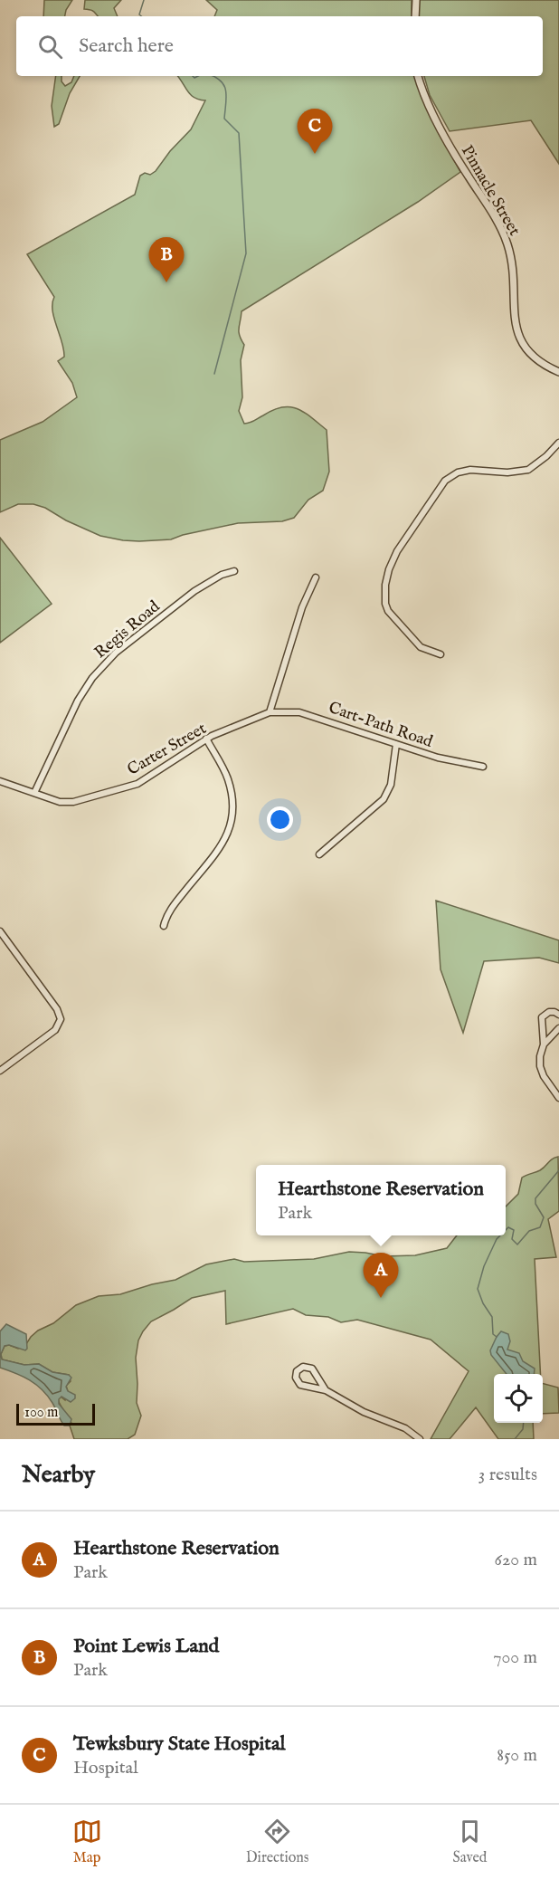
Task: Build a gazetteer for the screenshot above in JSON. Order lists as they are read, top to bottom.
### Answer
{
  "streets": {
    "street": [
      "Pinnacle Street",
      "Regis Road",
      "Cart-Path Road",
      "Carter Street"
    ]
  },
  "crossings": [
    ["Regis Road", "Carter Street"],
    ["Cart-Path Road", "Carter Street"]
  ],
  "scale_bar": "100 m",
  "page": {
    "search": "Search here",
    "pins": ["C", "B", "A"],
    "popup": ["Hearthstone Reservation", "Park"],
    "scale": "100 m",
    "heading": ["Nearby", "3 results"],
    "list": [
      {
        "mark": "A",
        "name": "Hearthstone Reservation",
        "note": "Park",
        "value": "620 m"
      },
      {
        "mark": "B",
        "name": "Point Lewis Land",
        "note": "Park",
        "value": "700 m"
      },
      {
        "mark": "C",
        "name": "Tewksbury State Hospital",
        "note": "Hospital",
        "value": "850 m"
      }
    ],
    "nav": ["Map", "Directions", "Saved"]
  }
}
